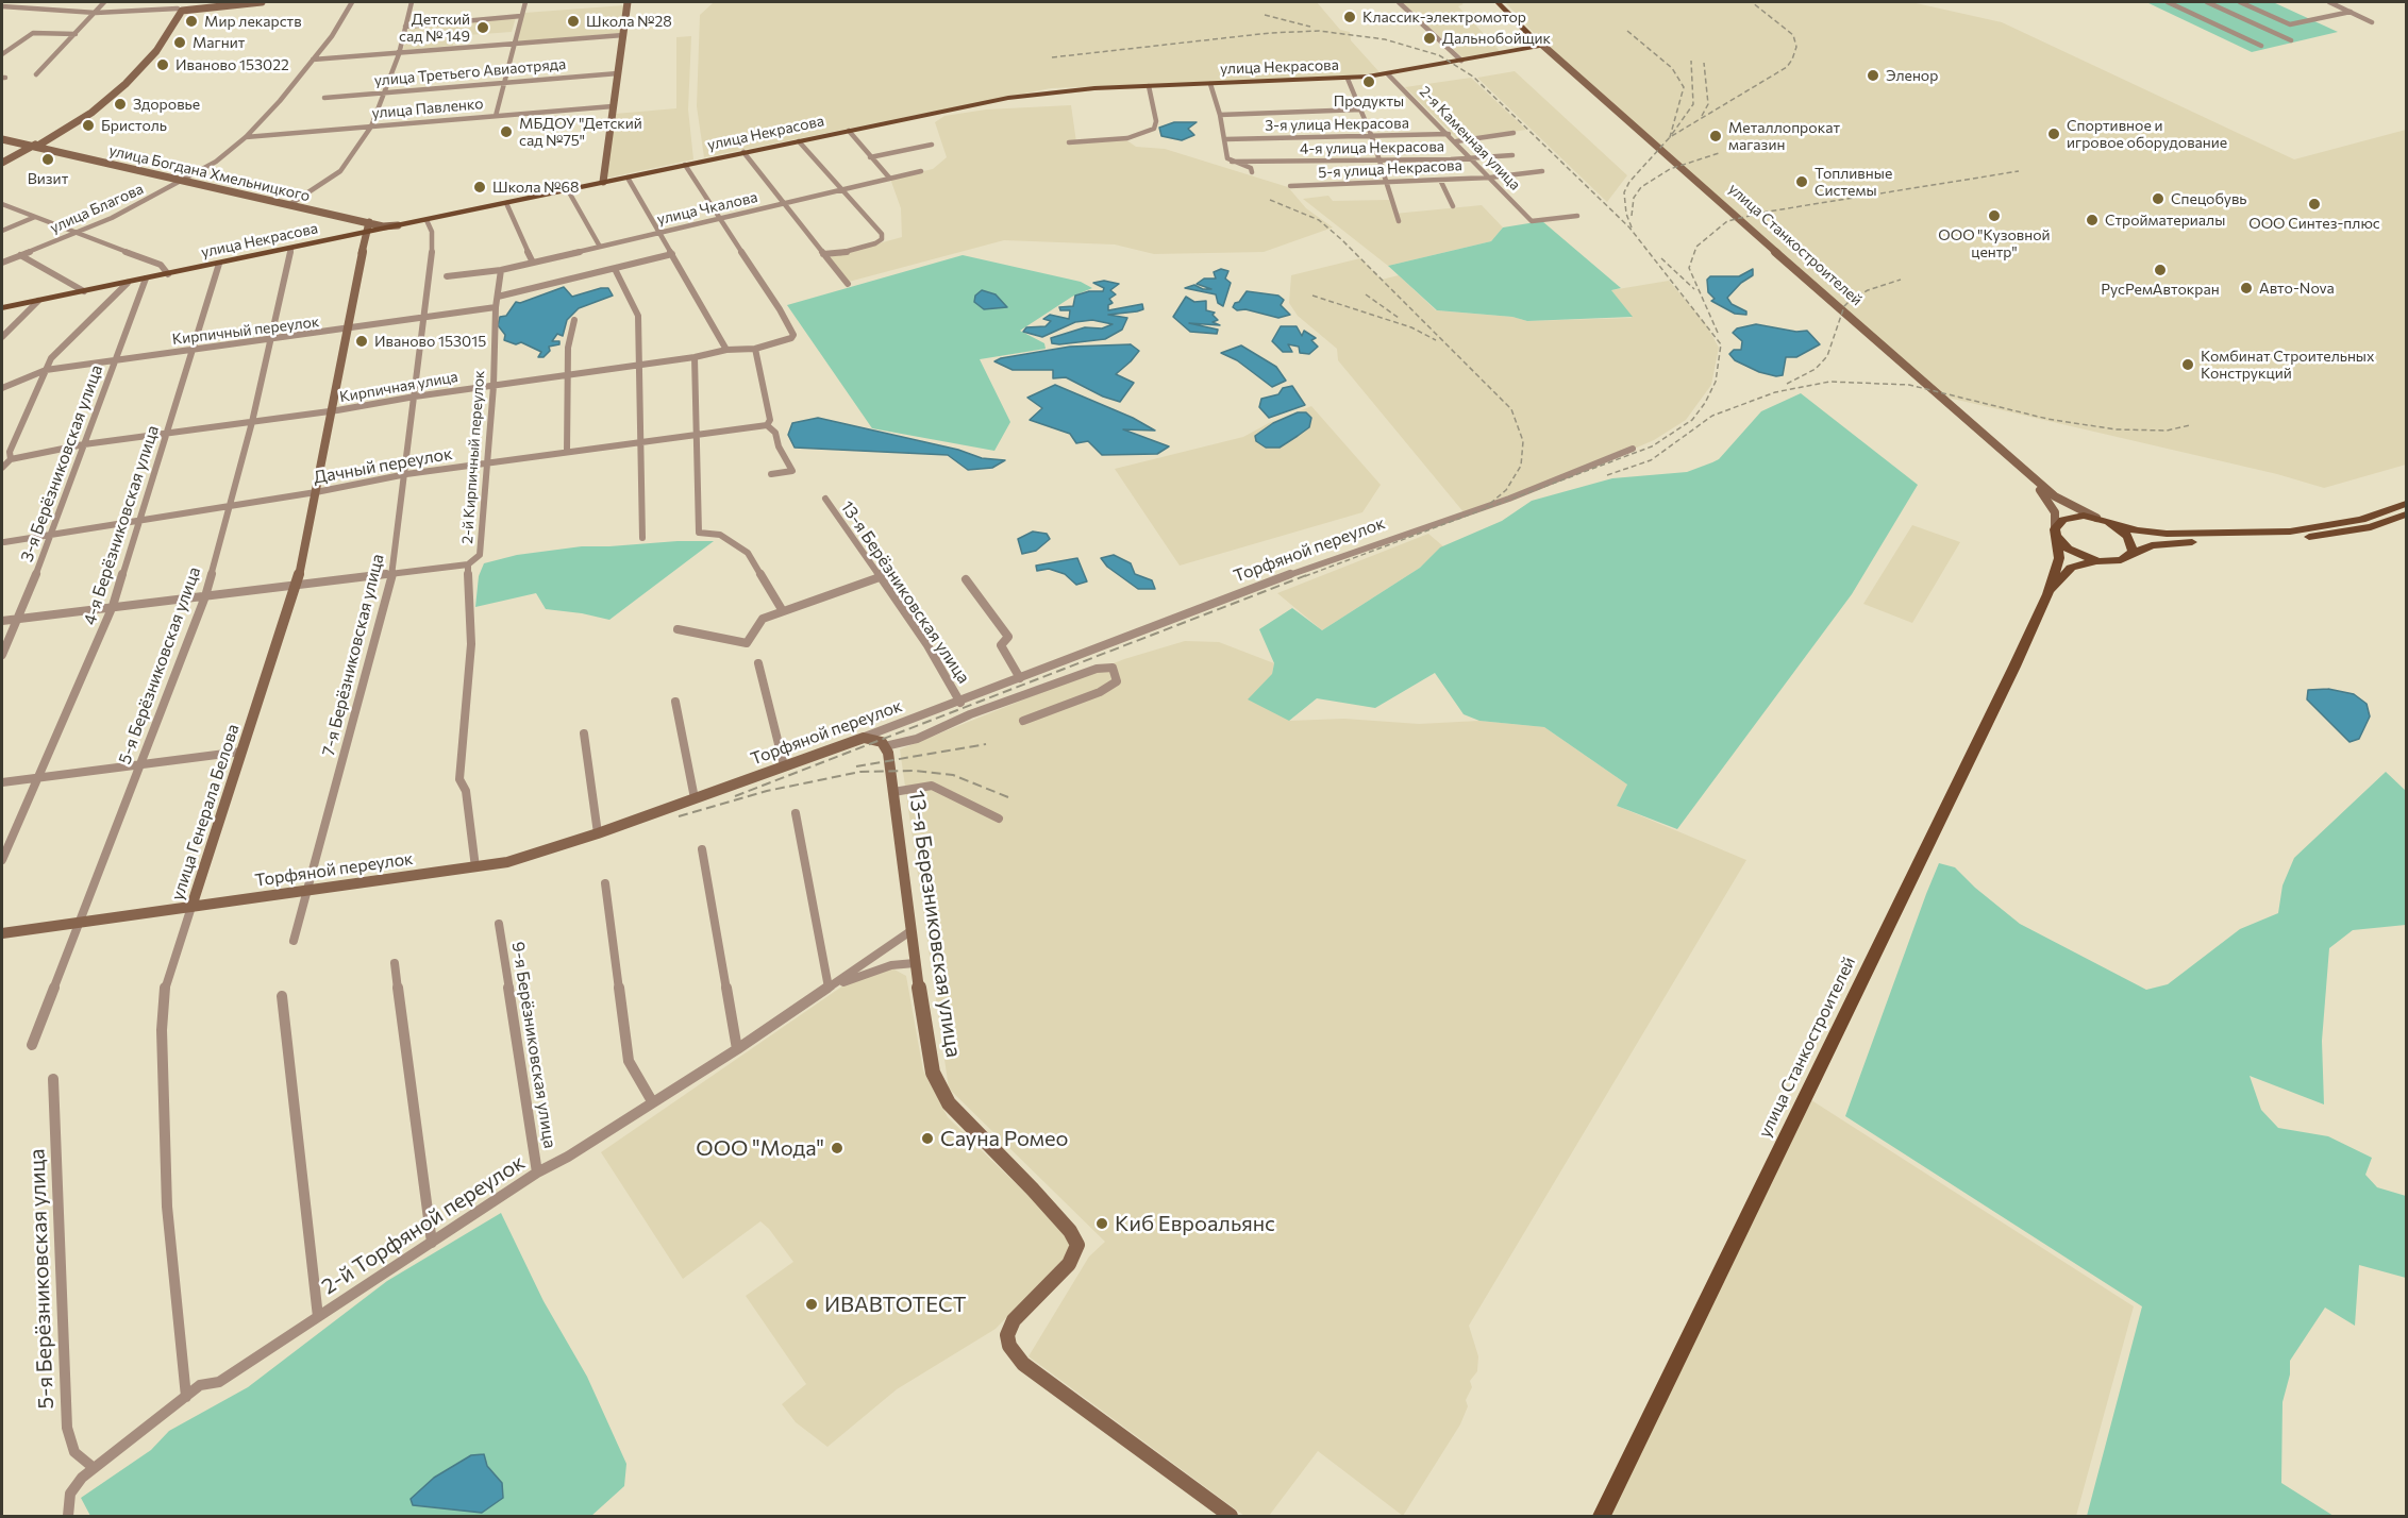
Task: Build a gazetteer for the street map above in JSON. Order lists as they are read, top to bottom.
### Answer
{
  "streets": {
    "main road": [
      "улица Некрасова",
      "улица Богдана Хмельницкого",
      "улица Станкостроителей",
      "Торфяной переулок",
      "улица Генерала Белова",
      "13-я Березниковская улица"
    ],
    "street": [
      "улица Третьего Авиаотряда",
      "улица Павленко",
      "3-я улица Некрасова",
      "2-я Каменная улица",
      "4-я улица Некрасова",
      "5-я улица Некрасова",
      "улица Благова",
      "улица Чкалова",
      "Кирпичный переулок",
      "Кирпичная улица",
      "2-й Кирпичный переулок",
      "3-я Берёзниковская улица",
      "Дачный переулок",
      "4-я Берёзниковская улица",
      "13-я Берёзниковская улица",
      "7-я Берёзниковская улица",
      "5-я Берёзниковская улица",
      "9-я Берёзниковская улица",
      "2-й Торфяной переулок"
    ]
  },
  "crossings": [
    ["улица Некрасова", "2-я Каменная улица"],
    ["улица Некрасова", "улица Богдана Хмельницкого"],
    ["улица Некрасова", "улица Станкостроителей"],
    ["улица Некрасова", "3-я Берёзниковская улица"],
    ["улица Некрасова", "4-я Берёзниковская улица"],
    ["улица Некрасова", "7-я Берёзниковская улица"],
    ["улица Некрасова", "5-я Берёзниковская улица"],
    ["улица Некрасова", "улица Генерала Белова"],
    ["улица Павленко", "улица Благова"],
    ["3-я улица Некрасова", "2-я Каменная улица"],
    ["2-я Каменная улица", "4-я улица Некрасова"],
    ["2-я Каменная улица", "5-я улица Некрасова"],
    ["улица Богдана Хмельницкого", "улица Благова"],
    ["улица Богдана Хмельницкого", "улица Генерала Белова"],
    ["улица Чкалова", "Кирпичная улица"],
    ["улица Чкалова", "2-й Кирпичный переулок"],
    ["Кирпичный переулок", "2-й Кирпичный переулок"],
    ["Кирпичный переулок", "3-я Берёзниковская улица"],
    ["Кирпичный переулок", "4-я Берёзниковская улица"],
    ["Кирпичный переулок", "7-я Берёзниковская улица"],
    ["Кирпичный переулок", "5-я Берёзниковская улица"],
    ["Кирпичный переулок", "улица Генерала Белова"],
    ["Кирпичная улица", "2-й Кирпичный переулок"],
    ["Кирпичная улица", "3-я Берёзниковская улица"],
    ["Кирпичная улица", "4-я Берёзниковская улица"],
    ["Кирпичная улица", "7-я Берёзниковская улица"],
    ["Кирпичная улица", "5-я Берёзниковская улица"],
    ["Кирпичная улица", "улица Генерала Белова"],
    ["2-й Кирпичный переулок", "Дачный переулок"],
    ["3-я Берёзниковская улица", "Дачный переулок"],
    ["Дачный переулок", "4-я Берёзниковская улица"],
    ["Дачный переулок", "7-я Берёзниковская улица"],
    ["Дачный переулок", "5-я Берёзниковская улица"],
    ["Дачный переулок", "улица Генерала Белова"],
    ["Торфяной переулок", "13-я Берёзниковская улица"],
    ["Торфяной переулок", "7-я Берёзниковская улица"],
    ["Торфяной переулок", "5-я Берёзниковская улица"],
    ["Торфяной переулок", "улица Генерала Белова"],
    ["5-я Берёзниковская улица", "2-й Торфяной переулок"],
    ["улица Генерала Белова", "2-й Торфяной переулок"],
    ["13-я Березниковская улица", "2-й Торфяной переулок"],
    ["9-я Берёзниковская улица", "2-й Торфяной переулок"]
  ],
  "places": [
    "Классик-электромотор",
    "Мир лекарств",
    "Школа №28",
    "Детский сад № 149",
    "Дальнобойщик",
    "Магнит",
    "Иваново 153022",
    "Эленор",
    "Продукты",
    "Здоровье",
    "Бристоль",
    "МБДОУ \"Детский сад №75\"",
    "Спортивное и игровое оборудование",
    "Металлопрокат магазин",
    "Визит",
    "Топливные Системы",
    "Школа №68",
    "Спецобувь",
    "ООО Синтез-плюс",
    "ООО \"Кузовной центр\"",
    "Стройматериалы",
    "РусРемАвтокран",
    "Авто-Nova",
    "Иваново 153015",
    "Комбинат Строительных Конструкций",
    "Сауна Ромео",
    "ООО \"Мода\"",
    "Киб Евроальянс",
    "ИВАВТОТЕСТ"
  ]
}
